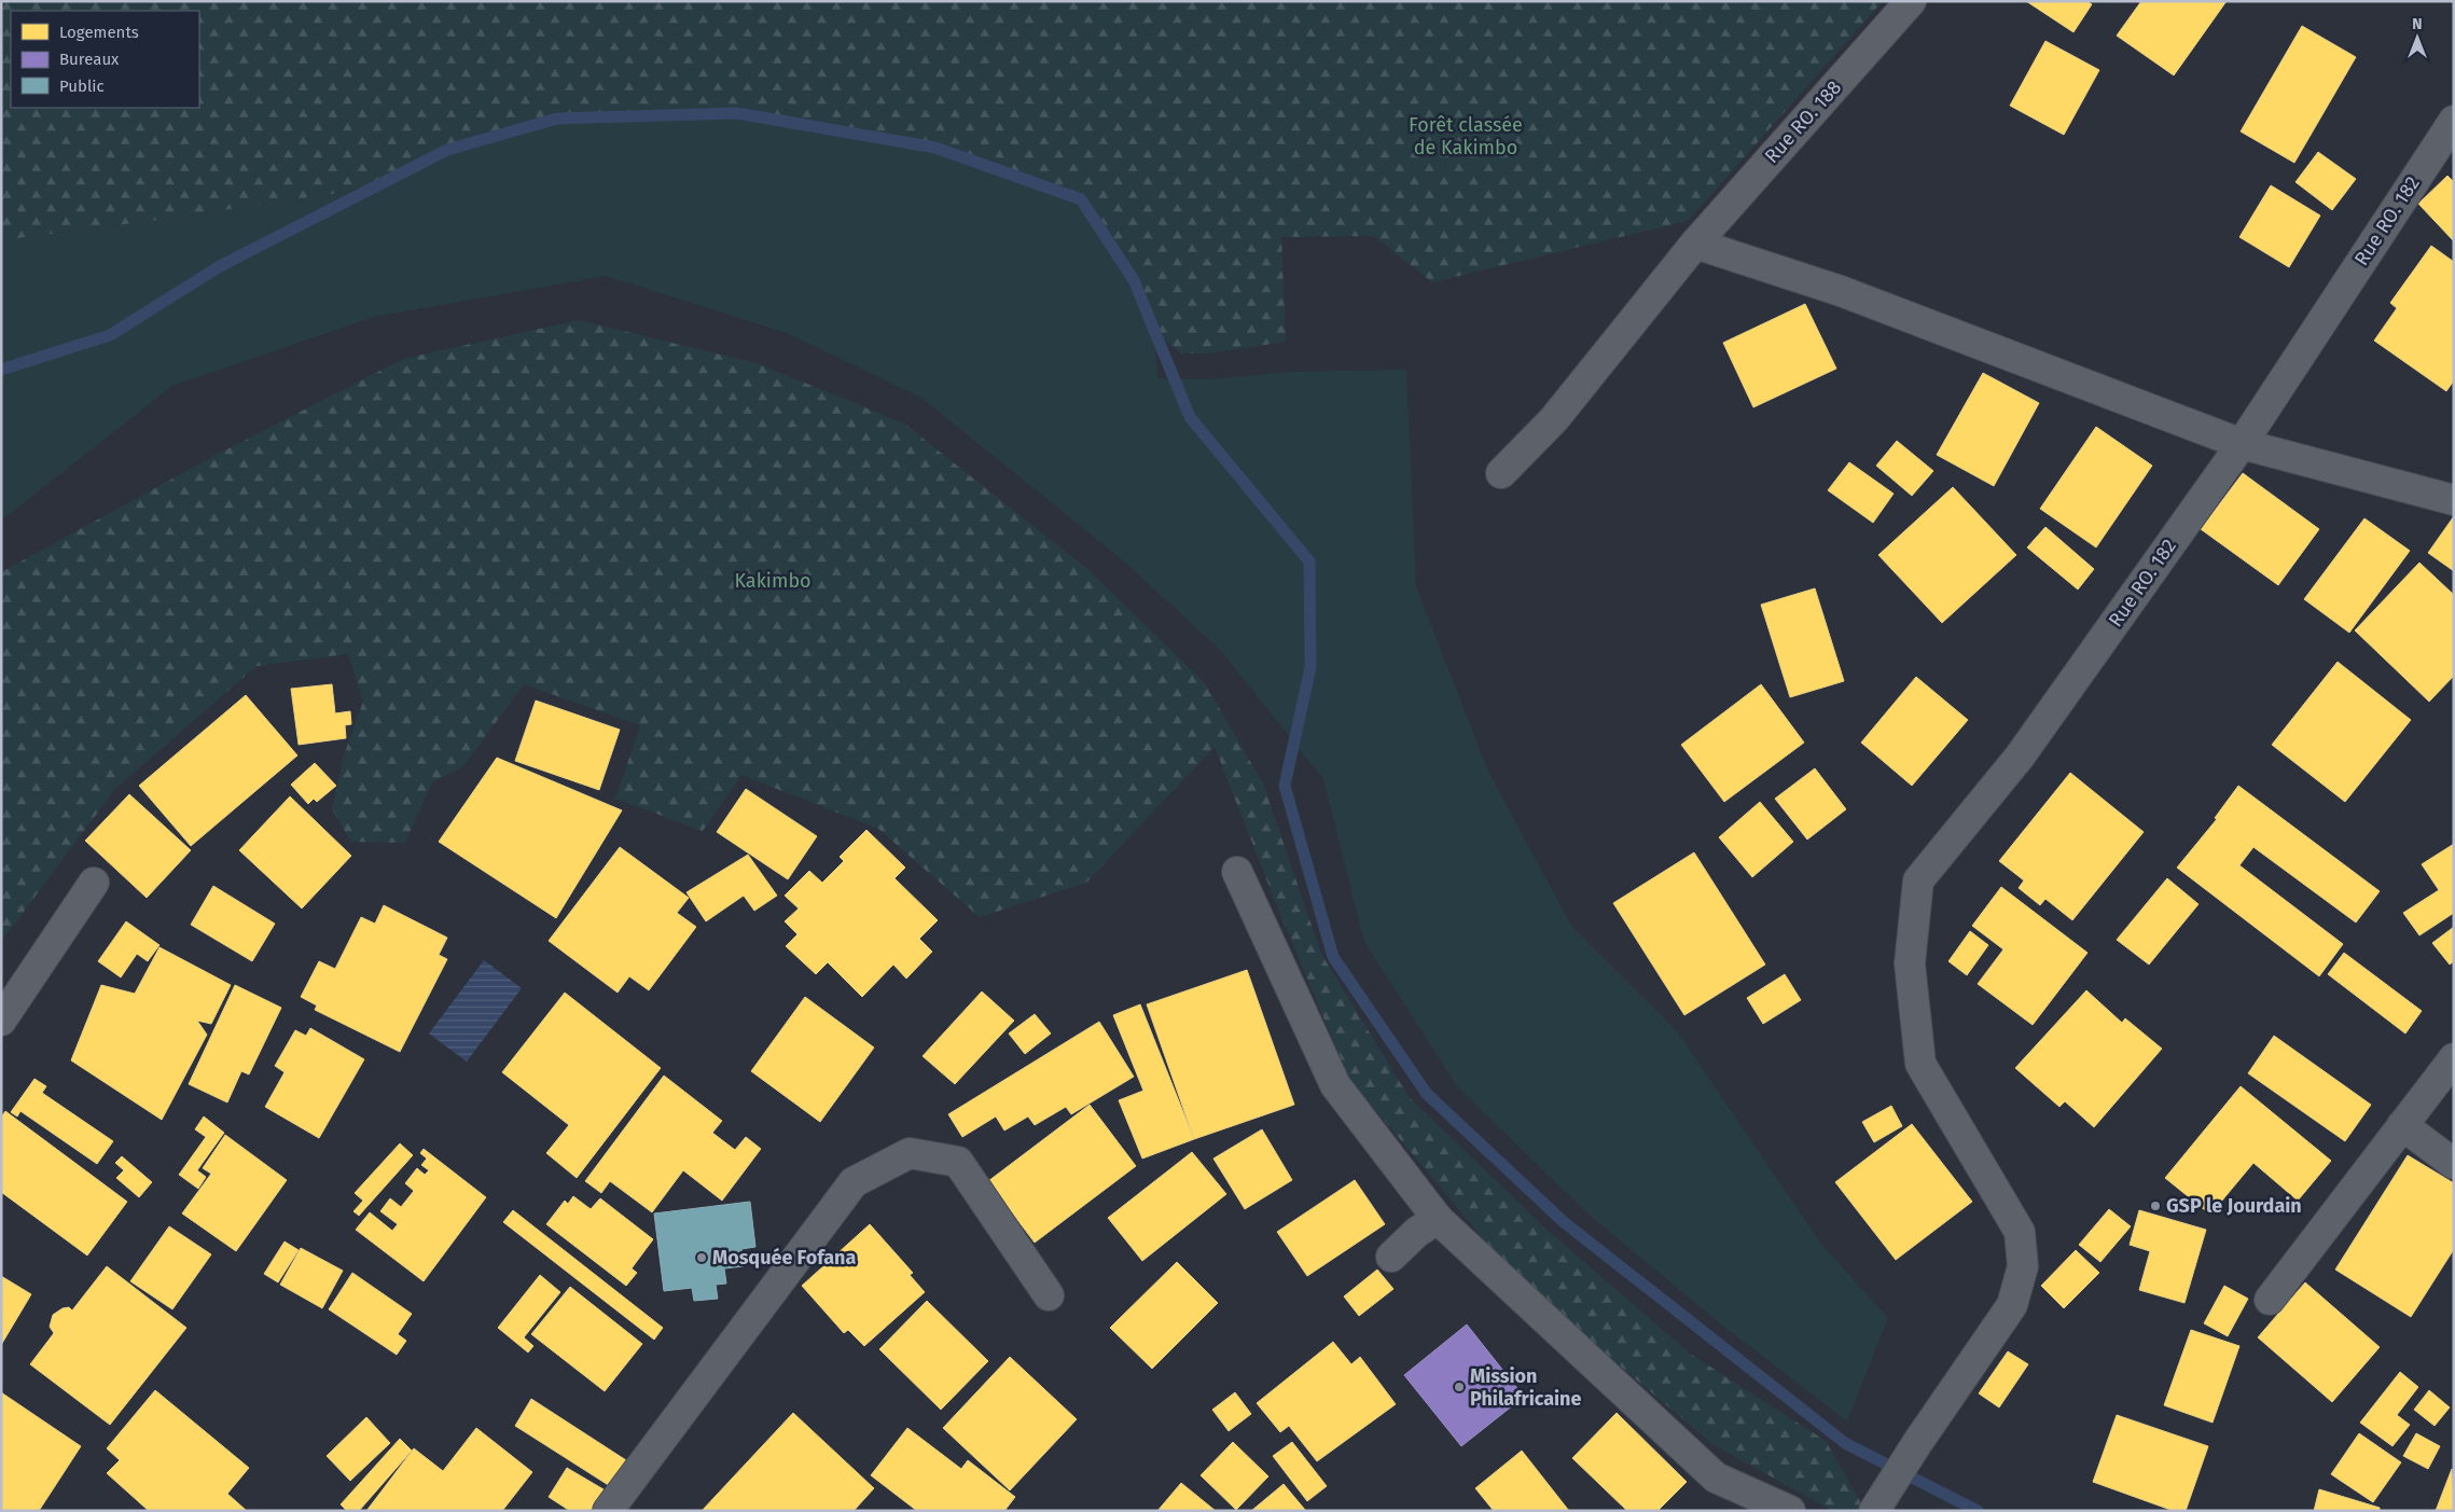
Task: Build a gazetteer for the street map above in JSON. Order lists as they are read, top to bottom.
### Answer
{
  "streets": {
    "street": ["Rue RO. 188", "Rue RO. 182"]
  },
  "parks": ["Forêt classée de Kakimbo", "Kakimbo"],
  "places": ["GSP le Jourdain", "Mosquée Fofana", "Mission Philafricaine"],
  "legend": ["Logements", "Bureaux", "Public"],
  "north": "top"
}
